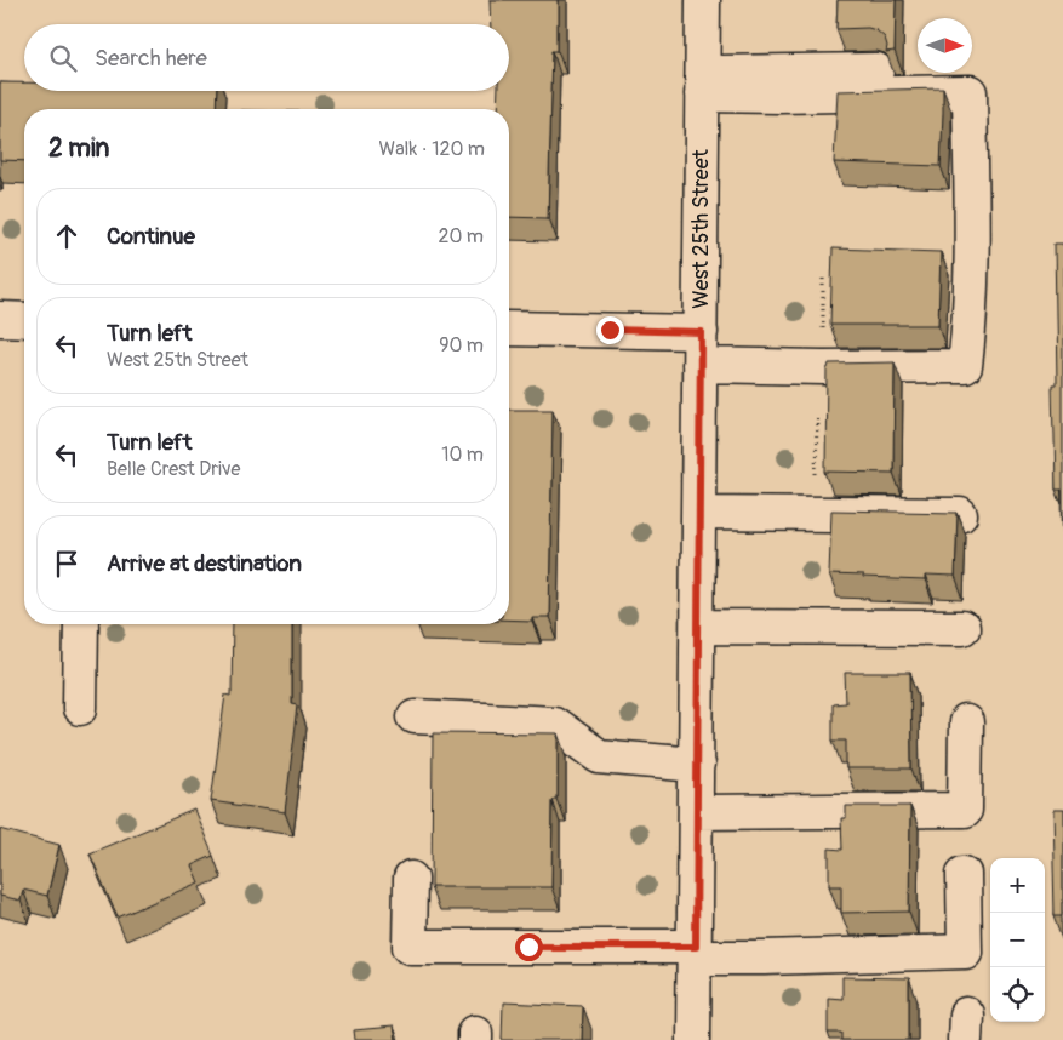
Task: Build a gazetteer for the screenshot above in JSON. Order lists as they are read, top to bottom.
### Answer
{
  "streets": {
    "street": ["West 25th Street"]
  },
  "north": "right",
  "page": {
    "search": "Search here",
    "heading": ["2 min", "Walk · 120 m"],
    "list": [
      ["Continue", "20 m"],
      ["Turn left", "West 25th Street", "90 m"],
      ["Turn left", "Belle Crest Drive", "10 m"],
      "Arrive at destination"
    ],
    "map_buttons": ["+", "−"]
  }
}
